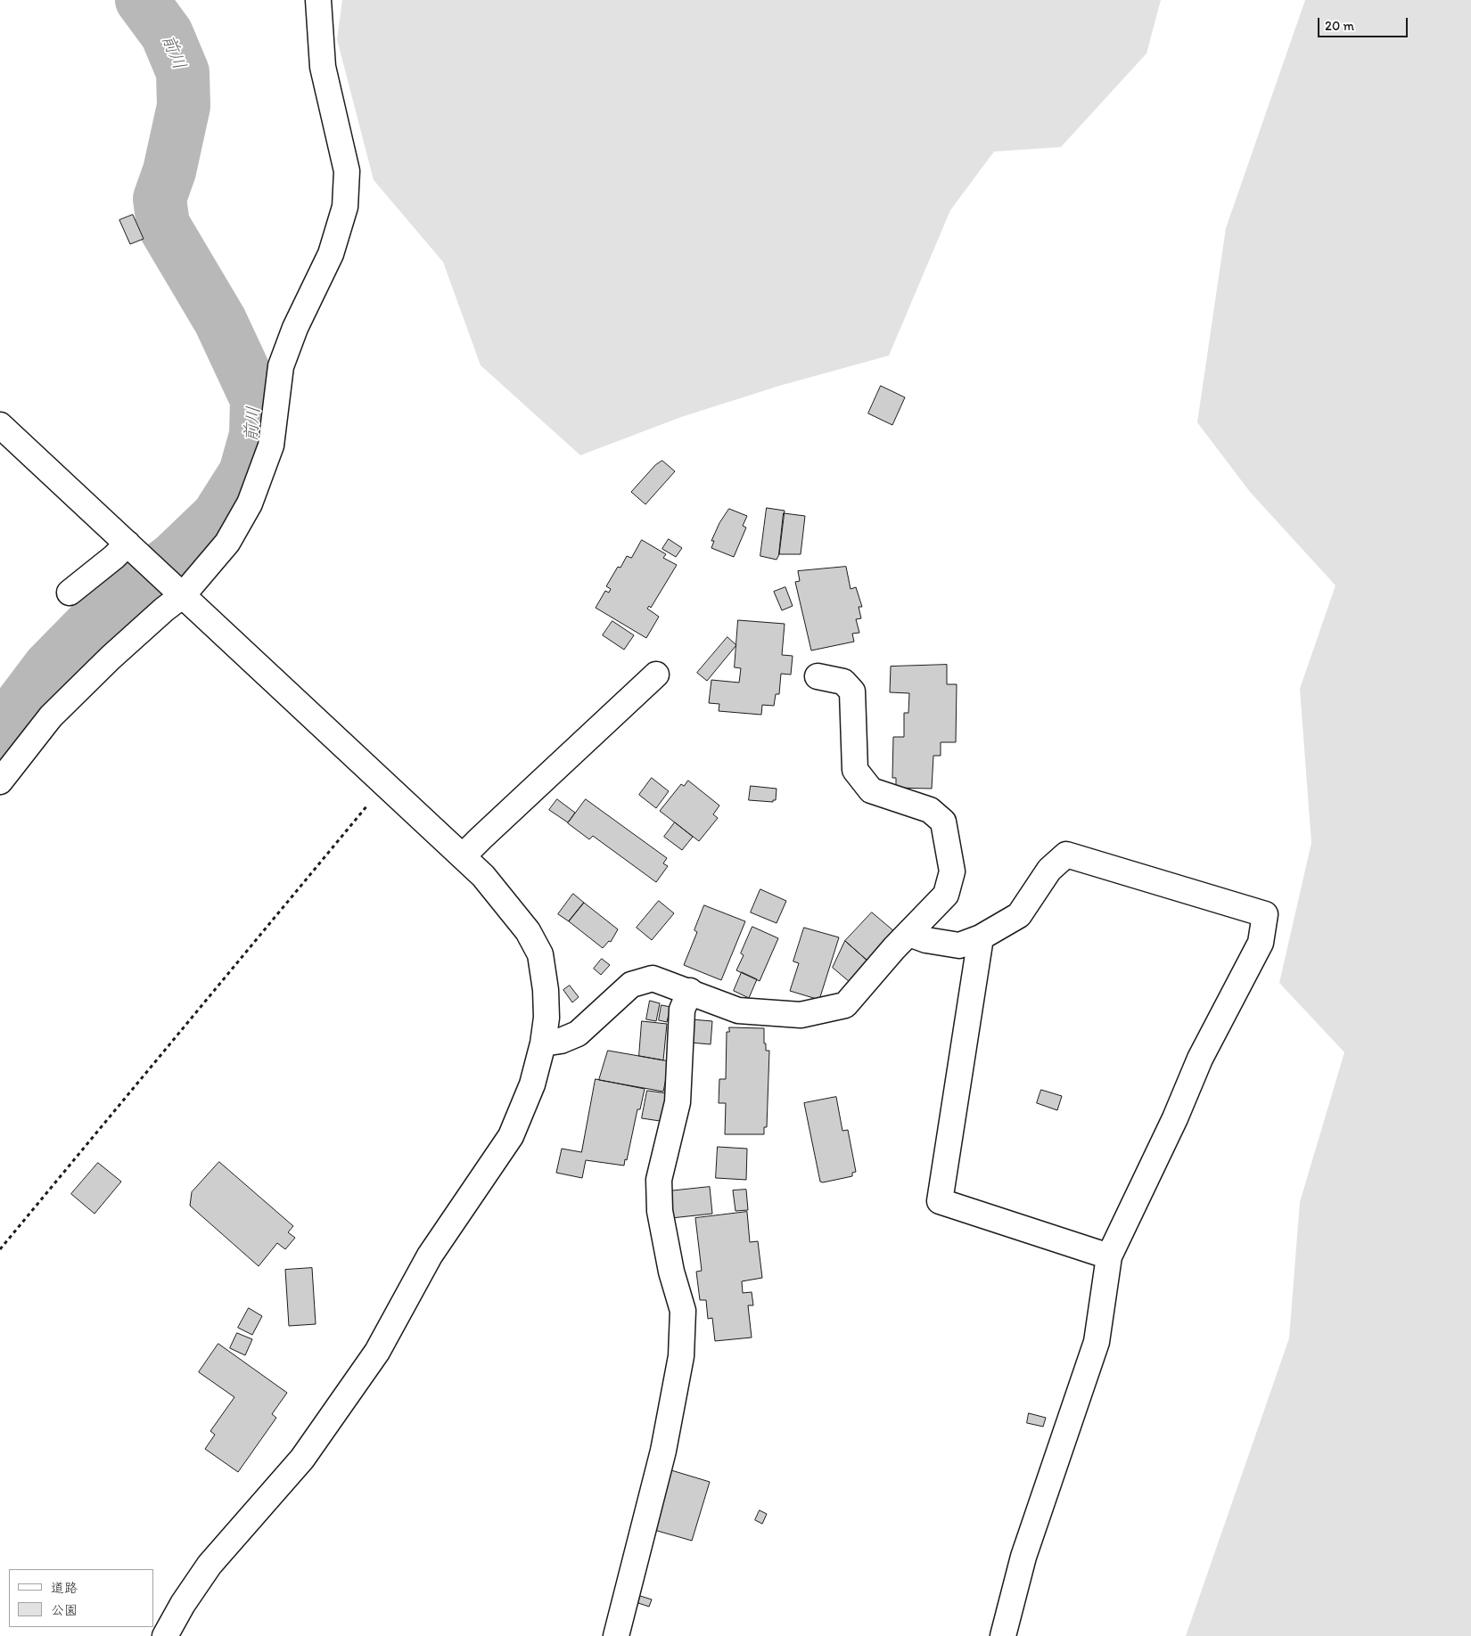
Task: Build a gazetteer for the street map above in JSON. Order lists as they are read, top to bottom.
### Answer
{
  "water": ["前川"],
  "legend": ["道路", "公園"],
  "scale_bar": "20 m"
}
